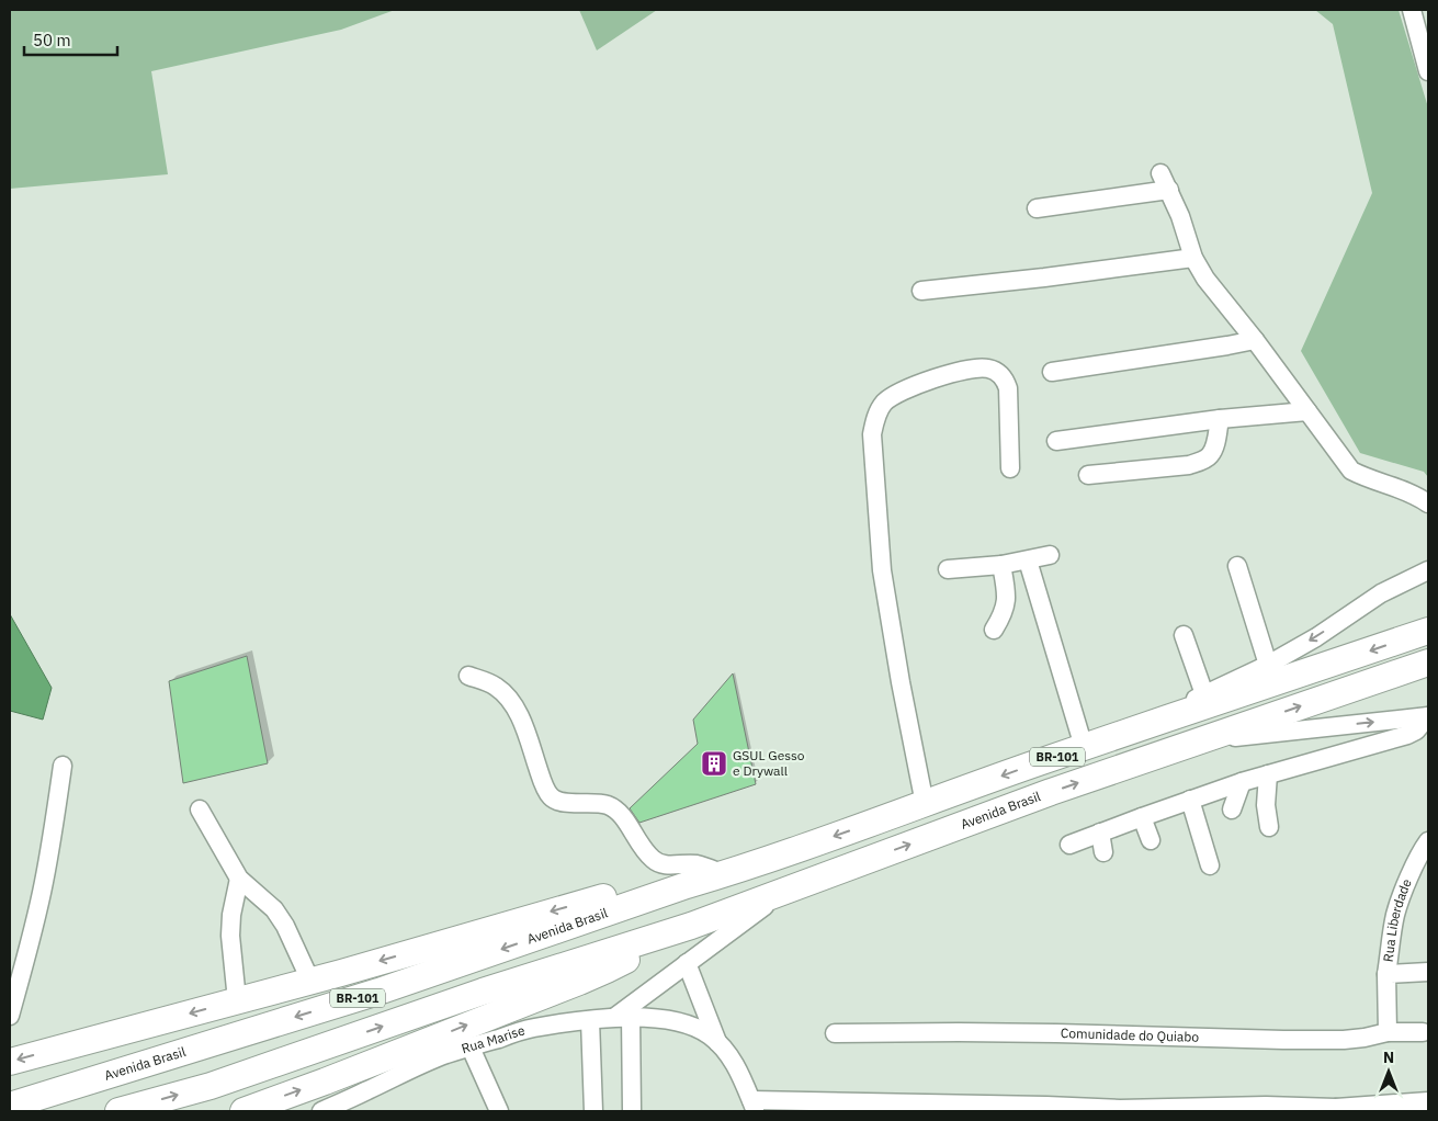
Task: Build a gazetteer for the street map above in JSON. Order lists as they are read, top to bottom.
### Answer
{
  "streets": {
    "highway": ["BR-101", "Avenida Brasil"],
    "street": ["Rua Liberdade", "Comunidade do Quiabo", "Rua Marise"]
  },
  "crossings": [
    ["Rua Liberdade", "Comunidade do Quiabo"]
  ],
  "places": {
    "building": ["GSUL Gesso e Drywall"]
  },
  "scale_bar": "50 m",
  "north": "top"
}
